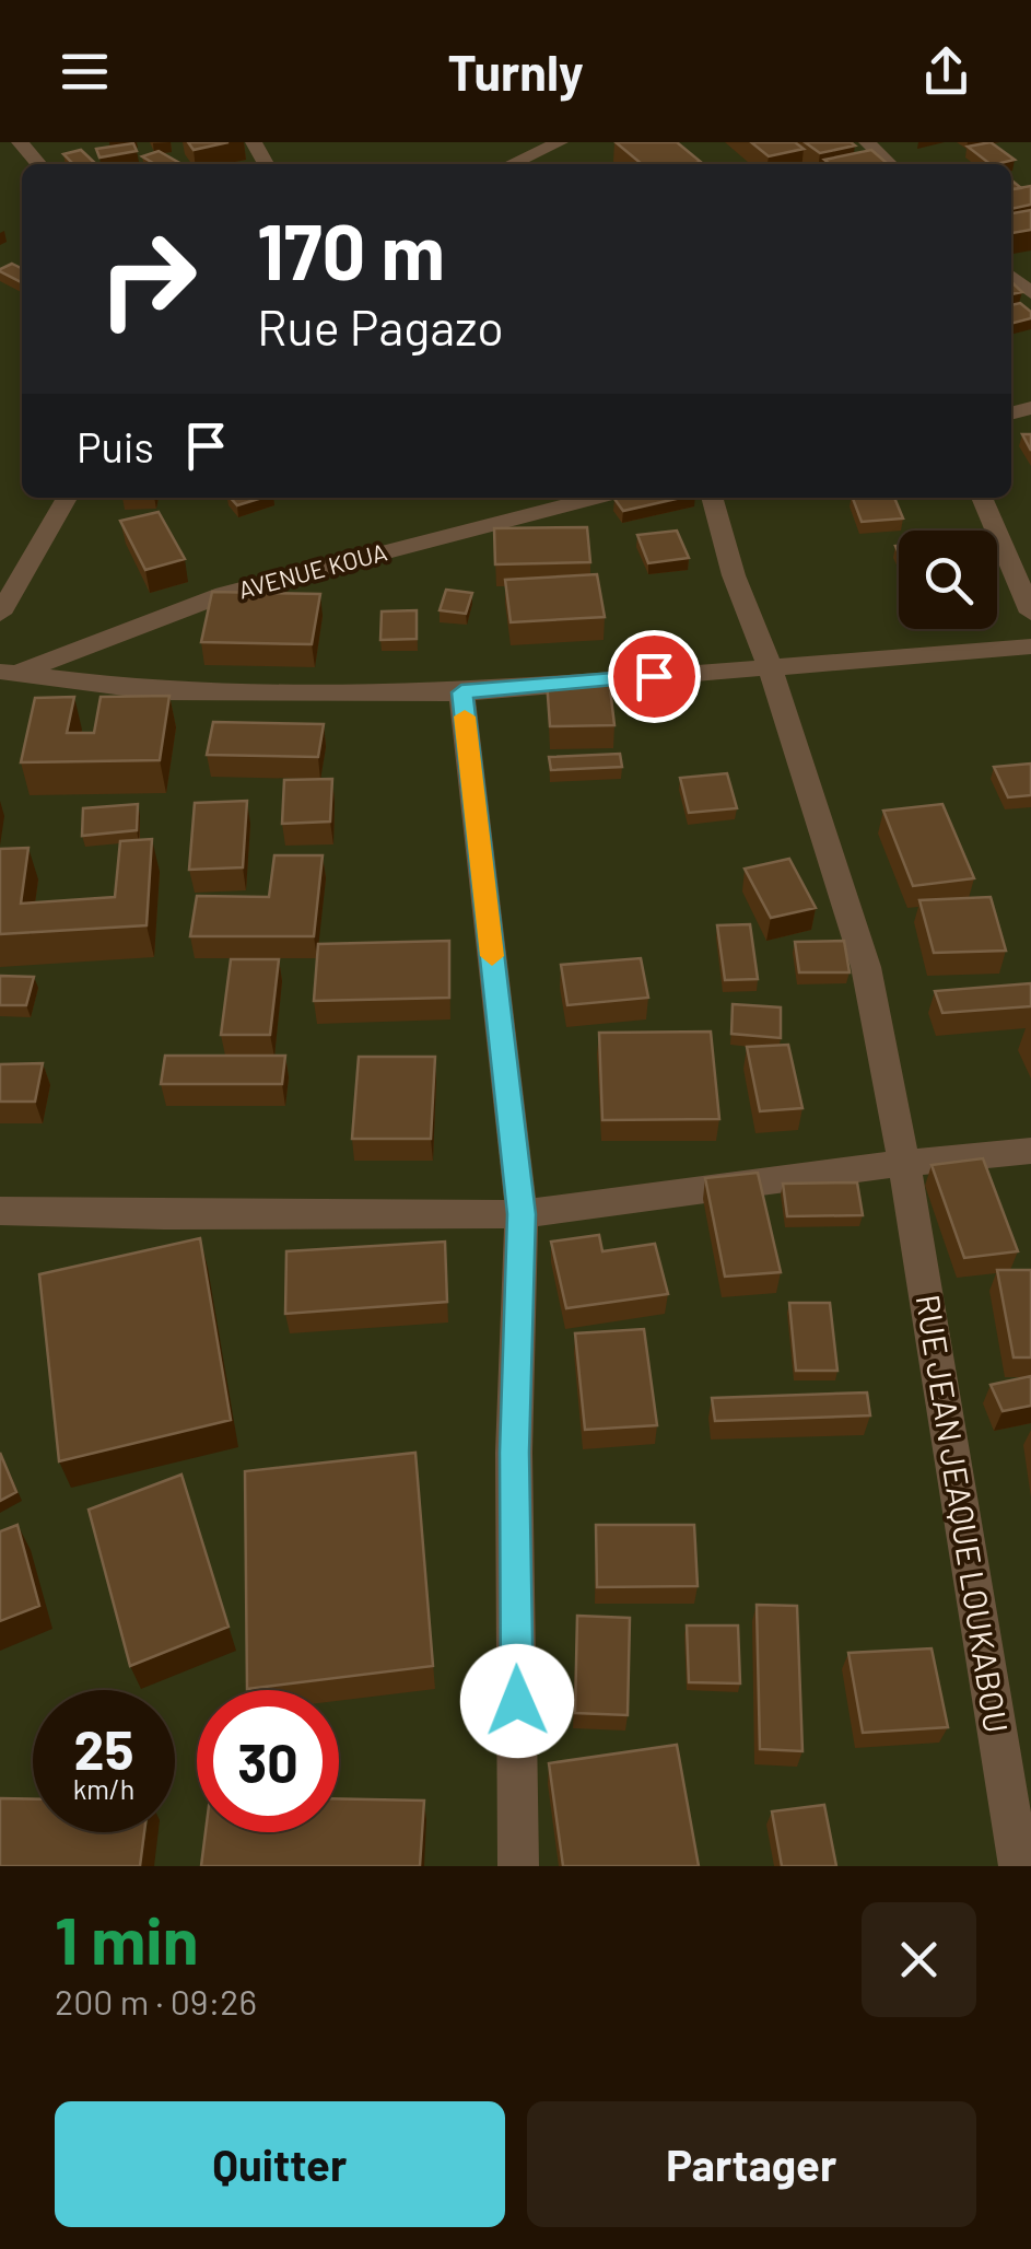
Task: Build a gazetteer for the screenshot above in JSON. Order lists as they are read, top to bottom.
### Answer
{
  "streets": {
    "street": ["AVENUE KOUA", "RUE JEAN JEAQUE LOUKABOU"]
  },
  "page": {
    "header": "Turnly",
    "turn": ["170 m", "Rue Pagazo"],
    "then": "Puis",
    "speed": "25 km/h",
    "limit": "30",
    "heading": ["1 min", "200 m · 09:26"],
    "buttons": ["Quitter", "Partager"]
  }
}
